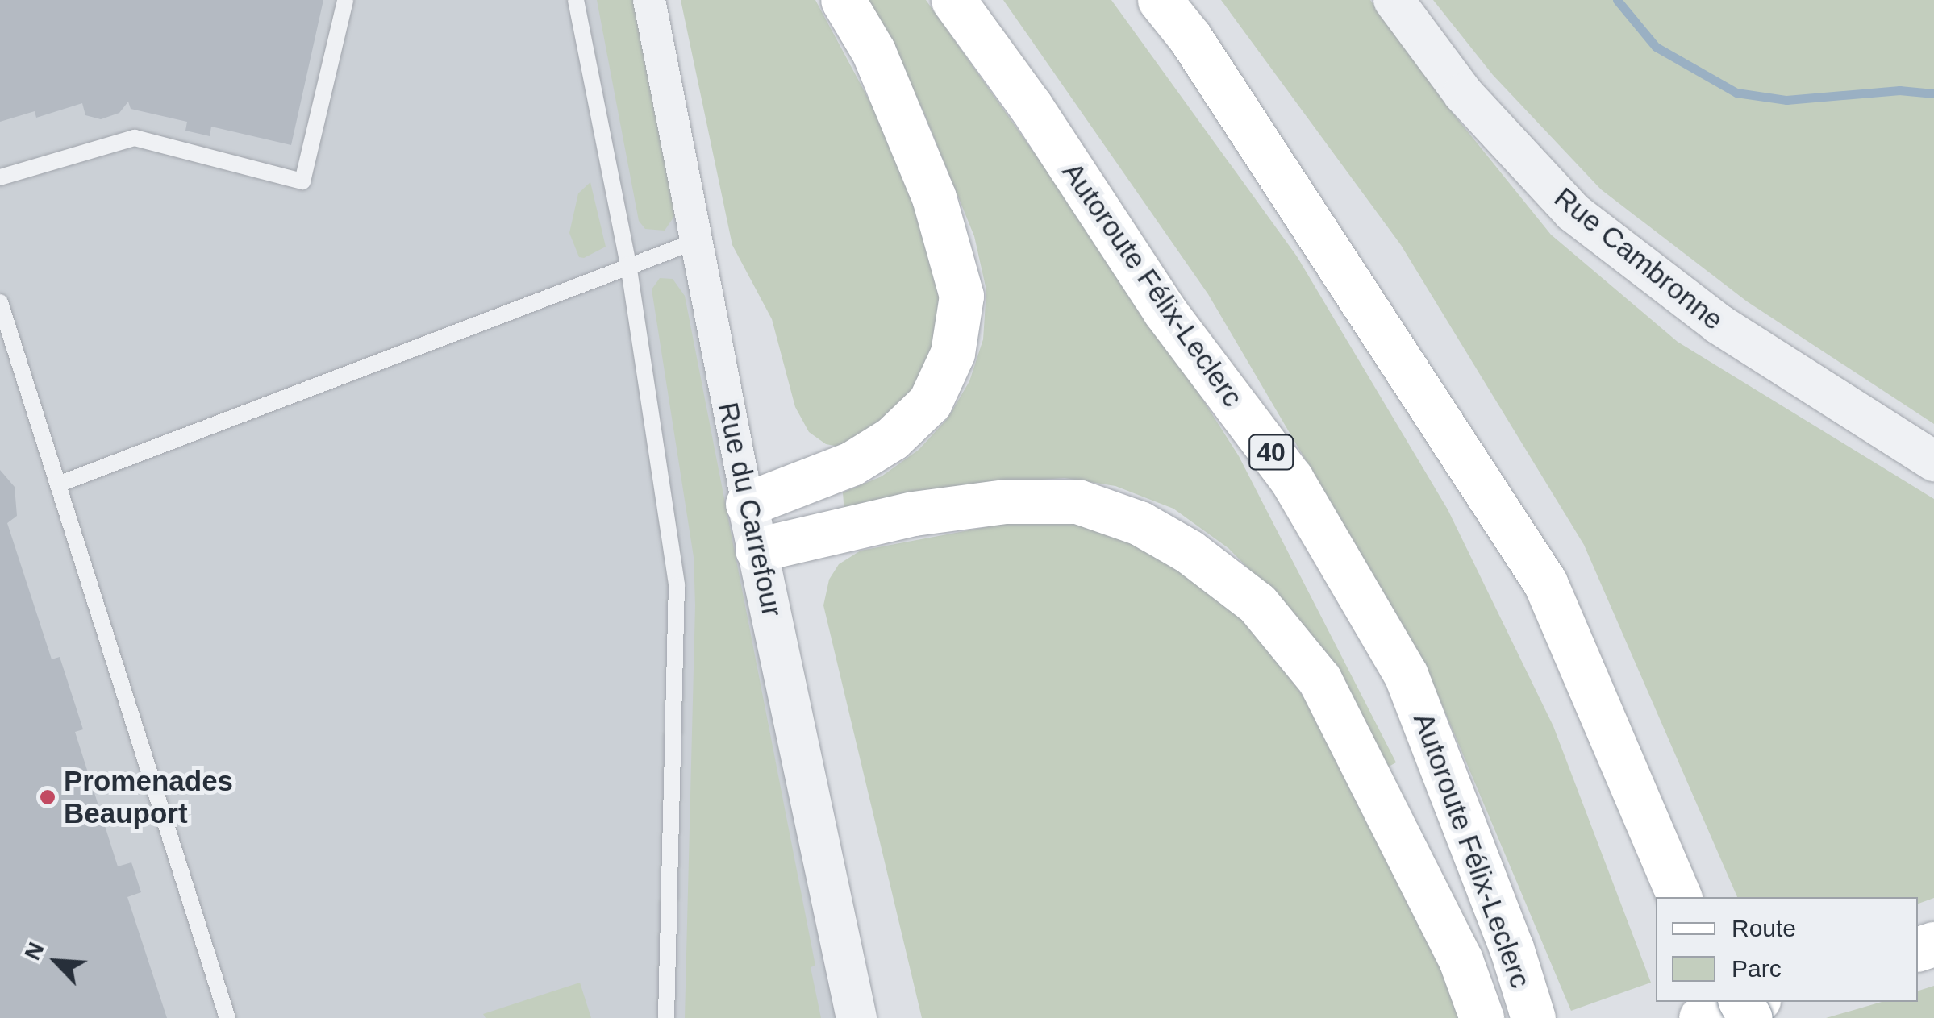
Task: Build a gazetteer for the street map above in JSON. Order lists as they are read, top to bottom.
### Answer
{
  "streets": {
    "main road": ["Autoroute Félix-Leclerc", "40"],
    "street": ["Rue Cambronne", "Rue du Carrefour"]
  },
  "places": ["Promenades Beauport"],
  "legend": ["Route", "Parc"],
  "north": "top left"
}
